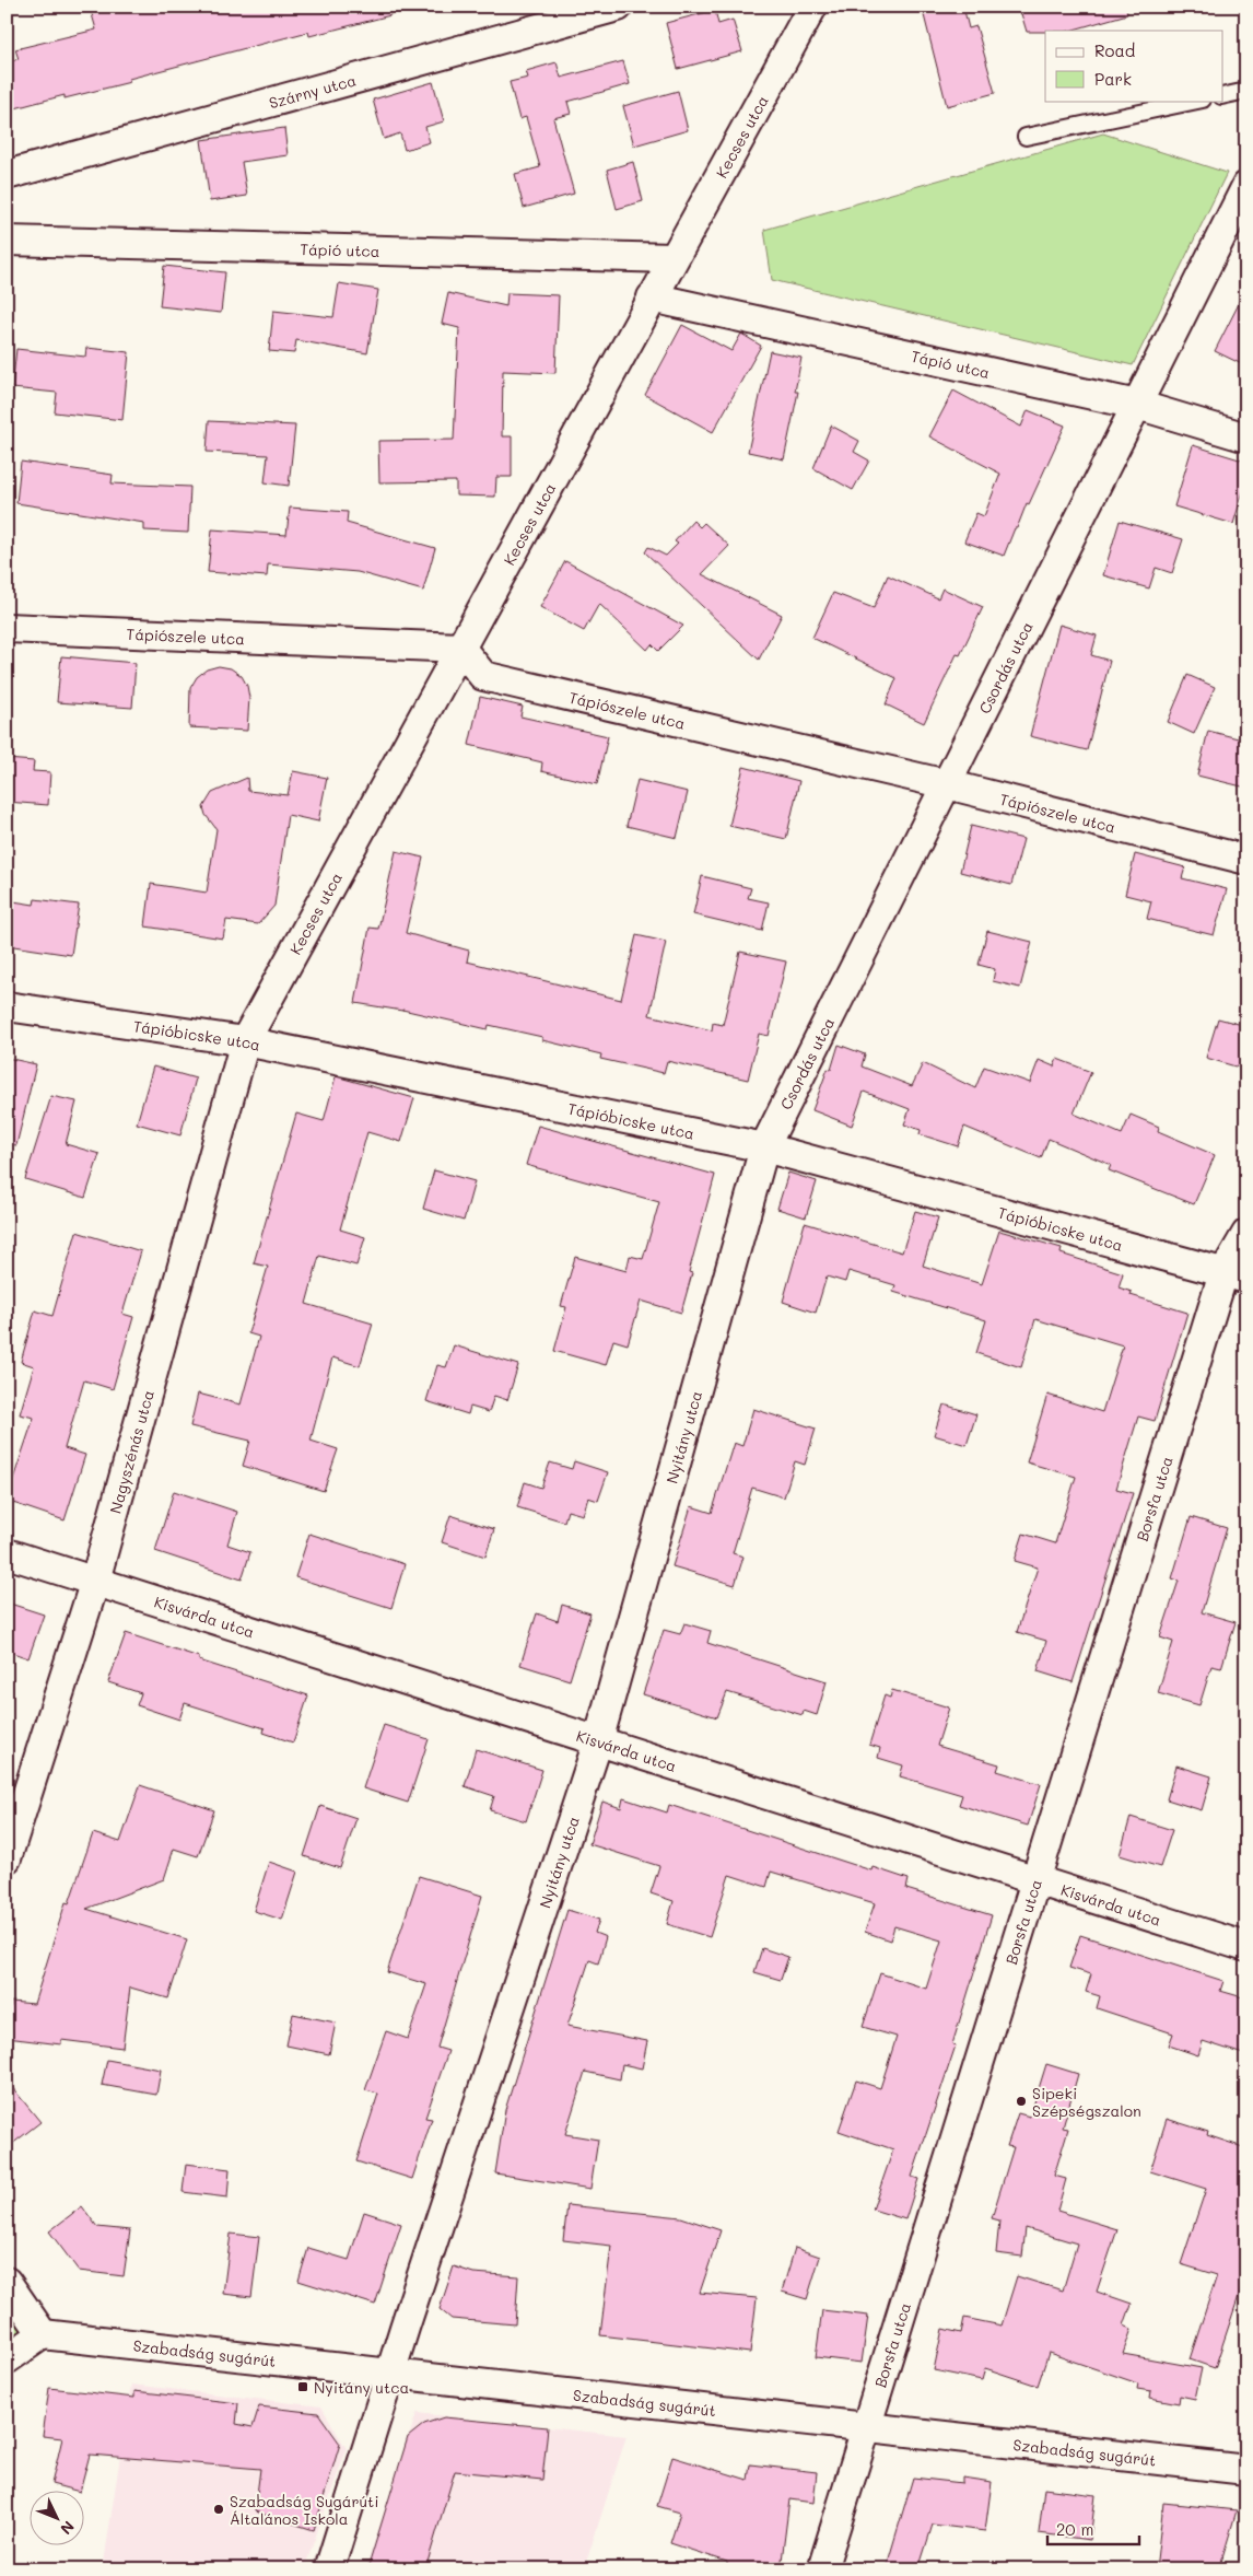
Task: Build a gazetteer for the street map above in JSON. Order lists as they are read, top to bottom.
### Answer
{
  "streets": {
    "street": [
      "Szárny utca",
      "Kecses utca",
      "Tápió utca",
      "Tápiószele utca",
      "Csordás utca",
      "Tápióbicske utca",
      "Nyitány utca",
      "Nagyszénás utca",
      "Borsfa utca",
      "Kisvárda utca",
      "Szabadság sugárút"
    ]
  },
  "crossings": [
    ["Kecses utca", "Tápió utca"],
    ["Kecses utca", "Tápiószele utca"],
    ["Kecses utca", "Tápióbicske utca"],
    ["Kecses utca", "Nagyszénás utca"],
    ["Tápió utca", "Csordás utca"],
    ["Tápiószele utca", "Csordás utca"],
    ["Csordás utca", "Tápióbicske utca"],
    ["Csordás utca", "Nyitány utca"],
    ["Tápióbicske utca", "Nyitány utca"],
    ["Tápióbicske utca", "Nagyszénás utca"],
    ["Tápióbicske utca", "Borsfa utca"],
    ["Nyitány utca", "Kisvárda utca"],
    ["Nyitány utca", "Szabadság sugárút"],
    ["Nagyszénás utca", "Kisvárda utca"],
    ["Borsfa utca", "Kisvárda utca"],
    ["Borsfa utca", "Szabadság sugárút"]
  ],
  "places": {
    "other": ["Sipeki Szépségszalon", "Szabadság Sugárúti Általános Iskola"],
    "transit": ["Nyitány utca"]
  },
  "legend": ["Road", "Park"],
  "scale_bar": "20 m",
  "north": "bottom right"
}
